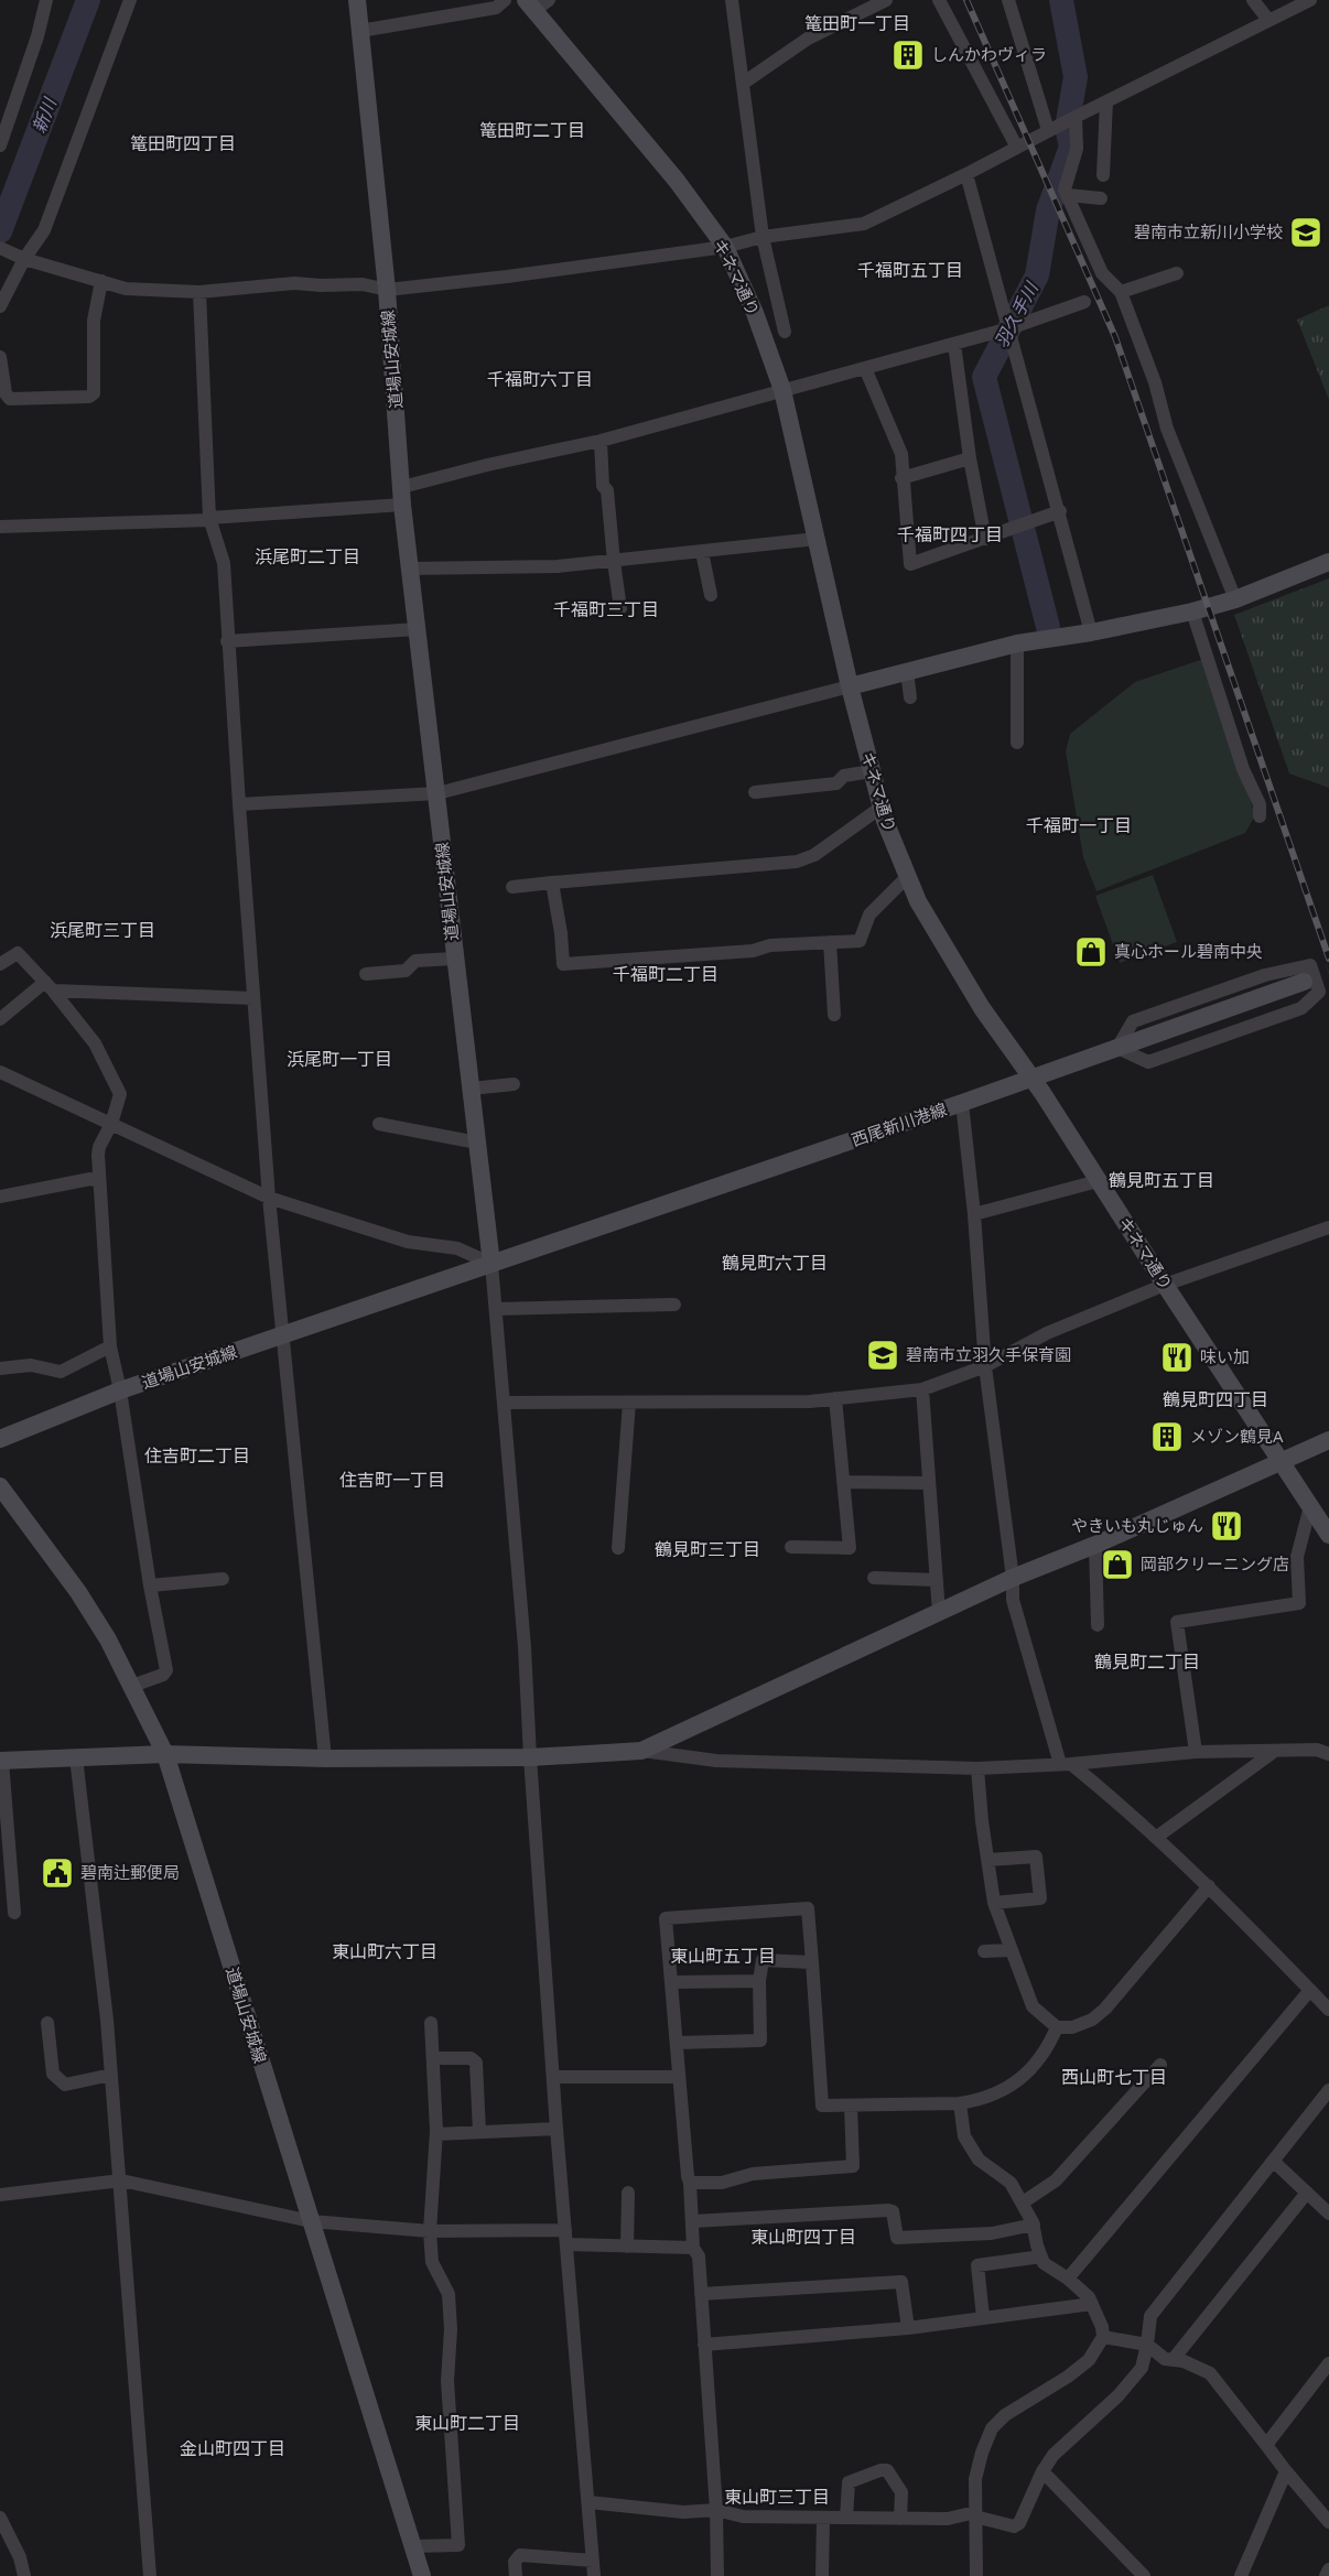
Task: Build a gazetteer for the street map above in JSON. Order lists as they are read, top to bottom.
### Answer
{
  "streets": {
    "main road": ["キネマ通り", "道場山安城線", "西尾新川港線"]
  },
  "crossings": [
    ["キネマ通り", "西尾新川港線"],
    ["道場山安城線", "西尾新川港線"]
  ],
  "districts": [
    "篭田町一丁目",
    "篭田町二丁目",
    "篭田町四丁目",
    "千福町五丁目",
    "千福町六丁目",
    "千福町四丁目",
    "浜尾町二丁目",
    "千福町三丁目",
    "千福町一丁目",
    "浜尾町三丁目",
    "千福町二丁目",
    "浜尾町一丁目",
    "鶴見町五丁目",
    "鶴見町六丁目",
    "鶴見町四丁目",
    "住吉町二丁目",
    "住吉町一丁目",
    "鶴見町三丁目",
    "鶴見町二丁目",
    "東山町六丁目",
    "東山町五丁目",
    "西山町七丁目",
    "東山町四丁目",
    "東山町二丁目",
    "金山町四丁目",
    "東山町三丁目"
  ],
  "water": ["新川", "羽久手川"],
  "places": {
    "building": ["しんかわヴィラ", "メゾン鶴見A"],
    "school or university": ["碧南市立新川小学校", "碧南市立羽久手保育園"],
    "shop": ["真心ホール碧南中央", "岡部クリーニング店"],
    "restaurant": ["味い加", "やきいも丸じゅん"],
    "public building": ["碧南辻郵便局"]
  }
}
